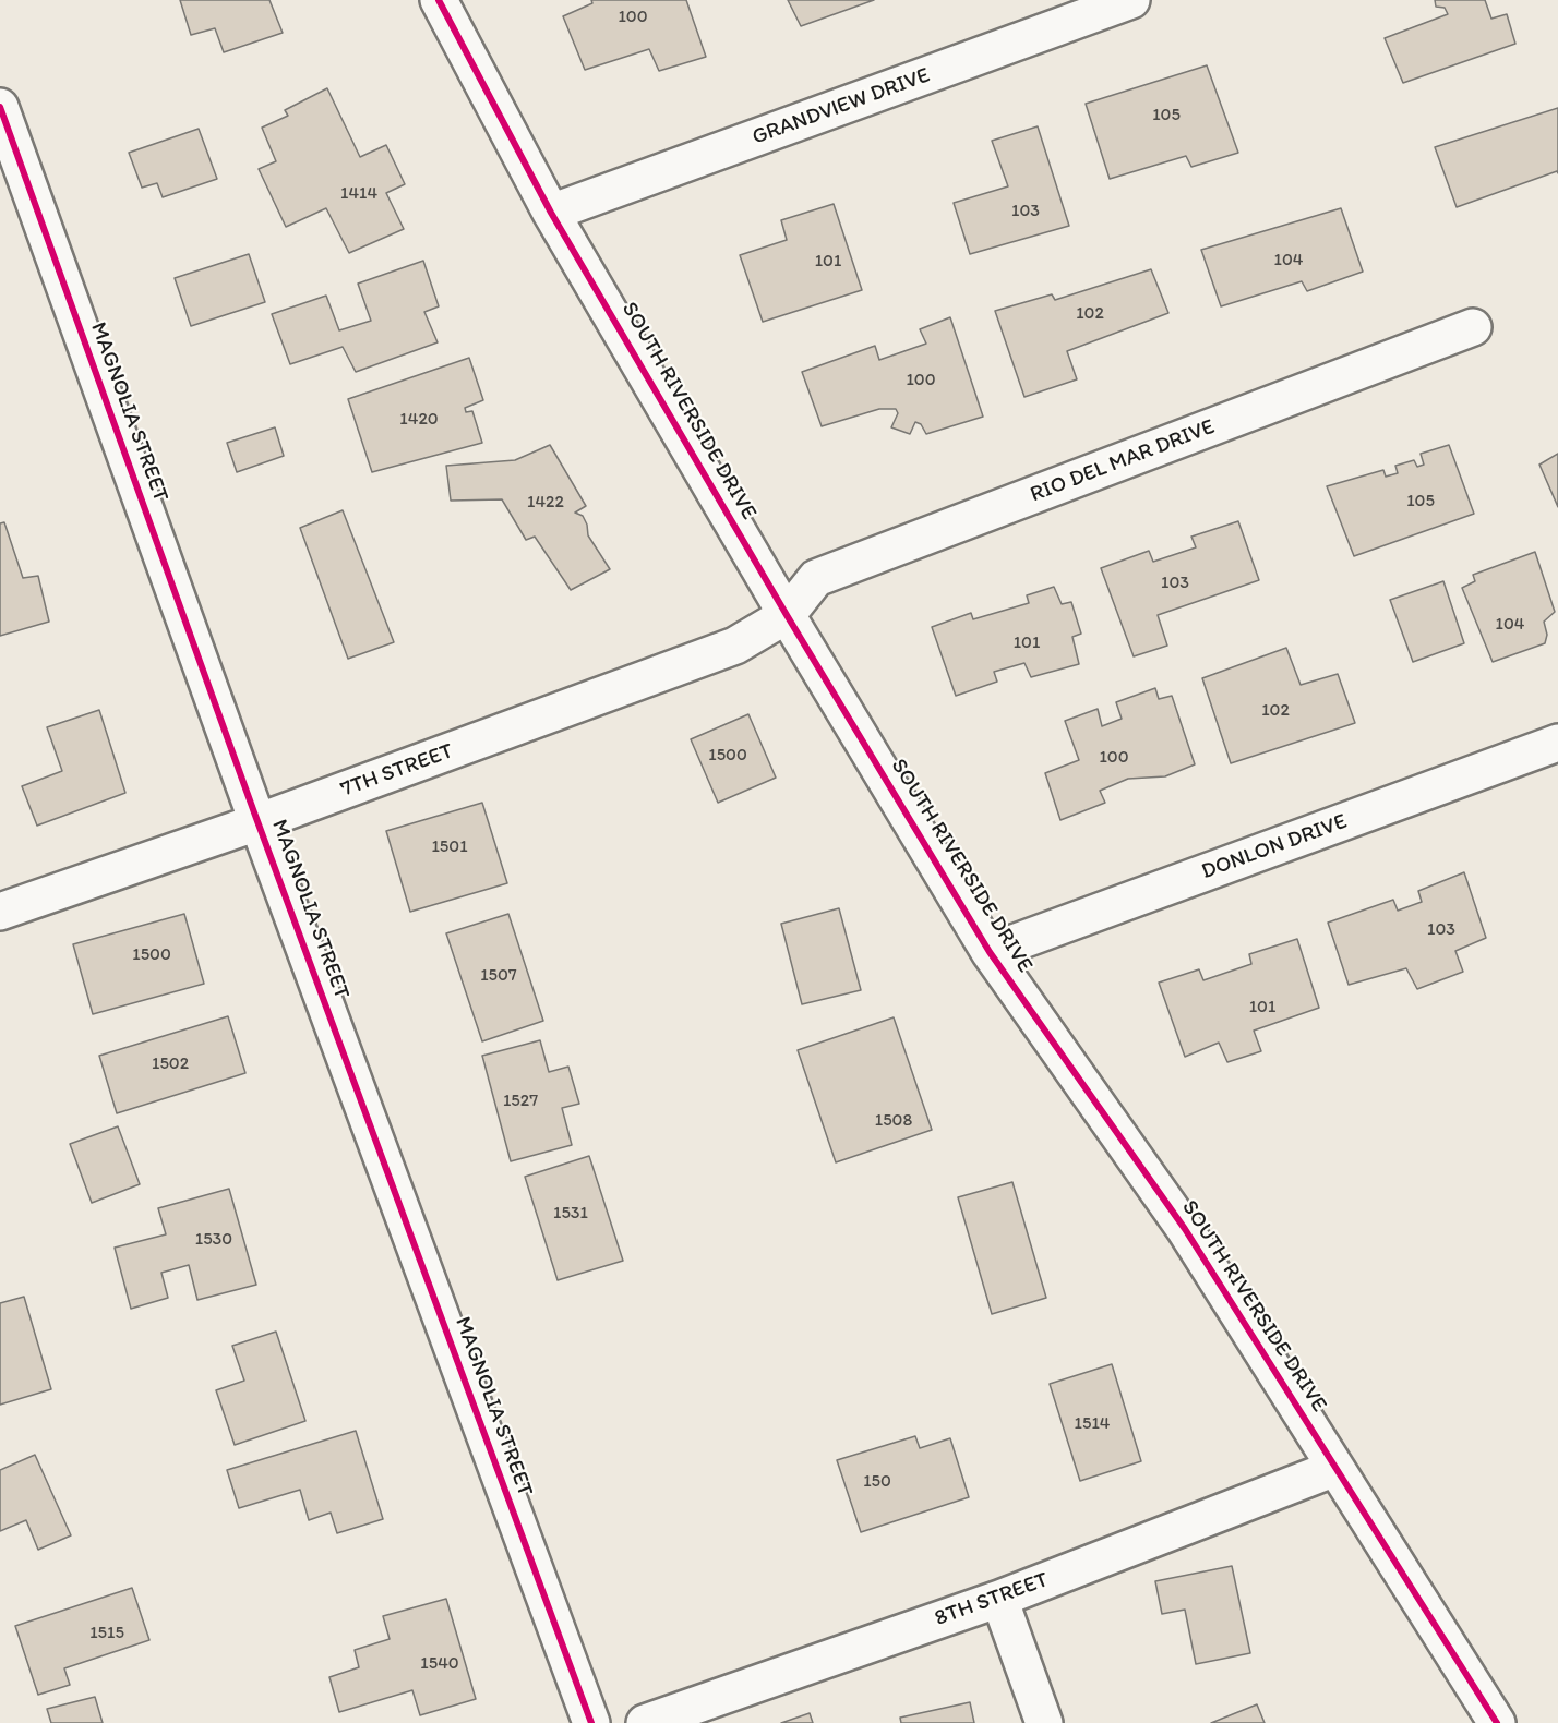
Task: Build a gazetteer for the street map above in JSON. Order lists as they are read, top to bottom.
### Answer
{
  "streets": {
    "street": [
      "GRANDVIEW DRIVE",
      "SOUTH RIVERSIDE DRIVE",
      "MAGNOLIA STREET",
      "RIO DEL MAR DRIVE",
      "7TH STREET",
      "DONLON DRIVE",
      "8TH STREET"
    ]
  },
  "crossings": [
    ["GRANDVIEW DRIVE", "SOUTH RIVERSIDE DRIVE"],
    ["SOUTH RIVERSIDE DRIVE", "RIO DEL MAR DRIVE"],
    ["SOUTH RIVERSIDE DRIVE", "7TH STREET"],
    ["SOUTH RIVERSIDE DRIVE", "DONLON DRIVE"],
    ["SOUTH RIVERSIDE DRIVE", "8TH STREET"],
    ["MAGNOLIA STREET", "7TH STREET"],
    ["RIO DEL MAR DRIVE", "7TH STREET"]
  ],
  "house_numbers": [
    "100",
    "105",
    "1414",
    "103",
    "104",
    "101",
    "102",
    "100",
    "1420",
    "105",
    "1422",
    "103",
    "104",
    "101",
    "102",
    "1500",
    "100",
    "1501",
    "103",
    "1500",
    "1507",
    "101",
    "1502",
    "1527",
    "1508",
    "1531",
    "1530",
    "1514",
    "150",
    "1515",
    "1540"
  ]
}
